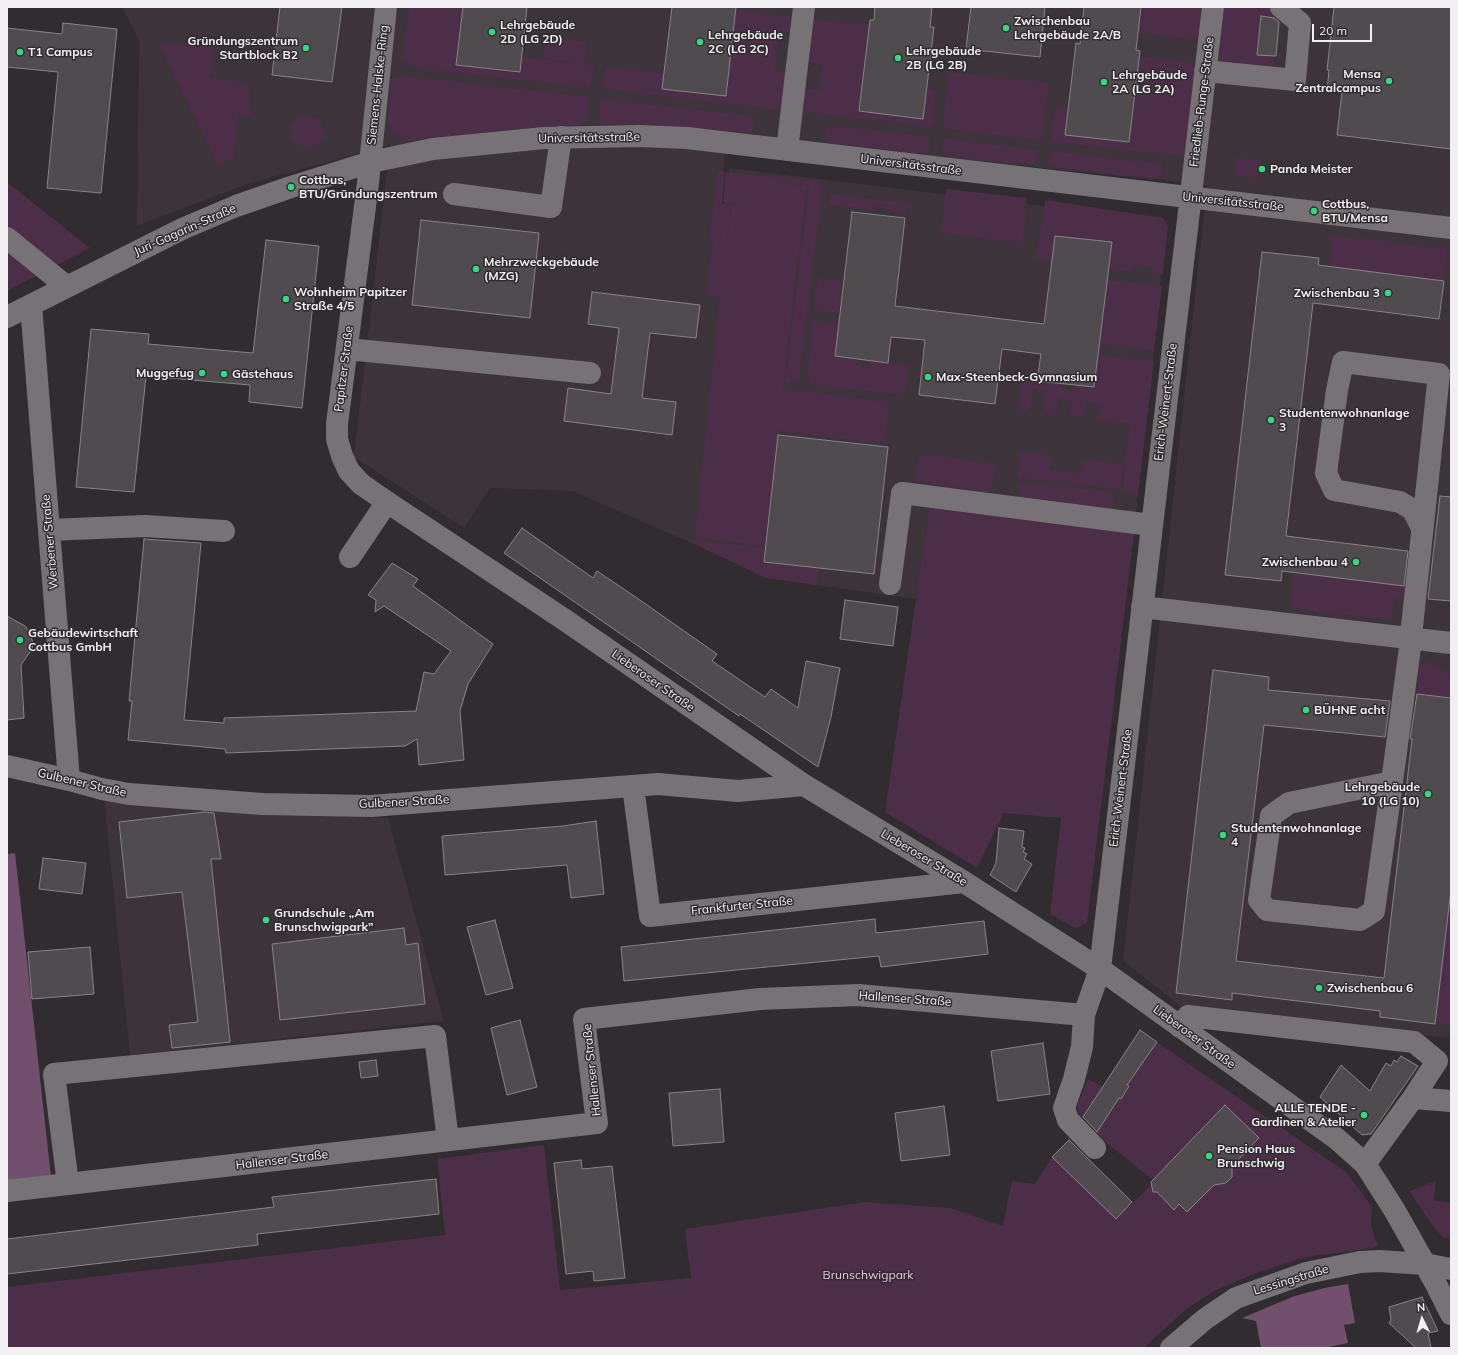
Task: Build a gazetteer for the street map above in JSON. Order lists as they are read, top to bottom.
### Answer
{
  "streets": {
    "street": [
      "Siemens-Halske-Ring",
      "Friedlieb-Runge-Straße",
      "Universitätsstraße",
      "Juri-Gagarin-Straße",
      "Papitzer Straße",
      "Erich-Weinert-Straße",
      "Werbener Straße",
      "Lieberoser Straße",
      "Gulbener Straße",
      "Frankfurter Straße",
      "Hallenser Straße",
      "Lessingstraße"
    ]
  },
  "crossings": [
    ["Siemens-Halske-Ring", "Universitätsstraße"],
    ["Siemens-Halske-Ring", "Juri-Gagarin-Straße"],
    ["Siemens-Halske-Ring", "Papitzer Straße"],
    ["Friedlieb-Runge-Straße", "Universitätsstraße"],
    ["Friedlieb-Runge-Straße", "Erich-Weinert-Straße"],
    ["Universitätsstraße", "Juri-Gagarin-Straße"],
    ["Universitätsstraße", "Papitzer Straße"],
    ["Universitätsstraße", "Erich-Weinert-Straße"],
    ["Juri-Gagarin-Straße", "Papitzer Straße"],
    ["Juri-Gagarin-Straße", "Werbener Straße"],
    ["Papitzer Straße", "Lieberoser Straße"],
    ["Erich-Weinert-Straße", "Lieberoser Straße"],
    ["Werbener Straße", "Gulbener Straße"],
    ["Lieberoser Straße", "Gulbener Straße"],
    ["Lieberoser Straße", "Frankfurter Straße"],
    ["Lieberoser Straße", "Lessingstraße"],
    ["Gulbener Straße", "Frankfurter Straße"]
  ],
  "parks": ["Brunschwigpark"],
  "places": [
    "Zwischenbau Lehrgebäude 2A/B",
    "Lehrgebäude 2D (LG 2D)",
    "Lehrgebäude 2C (LG 2C)",
    "Gründungszentrum Startblock B2",
    "T1 Campus",
    "Lehrgebäude 2B (LG 2B)",
    "Mensa Zentralcampus",
    "Lehrgebäude 2A (LG 2A)",
    "Panda Meister",
    "Cottbus, BTU/Gründungszentrum",
    "Cottbus, BTU/Mensa",
    "Mehrzweckgebäude (MZG)",
    "Zwischenbau 3",
    "Wohnheim Papitzer Straße 4/5",
    "Muggefug",
    "Gästehaus",
    "Max-Steenbeck-Gymnasium",
    "Studentenwohnanlage 3",
    "Zwischenbau 4",
    "Gebäudewirtschaft Cottbus GmbH",
    "BÜHNE acht",
    "Lehrgebäude 10 (LG 10)",
    "Studentenwohnanlage 4",
    "Grundschule „Am Brunschwigpark”",
    "Zwischenbau 6",
    "ALLE TENDE - Gardinen & Atelier",
    "Pension Haus Brunschwig"
  ],
  "scale_bar": "20 m",
  "north": "top"
}
